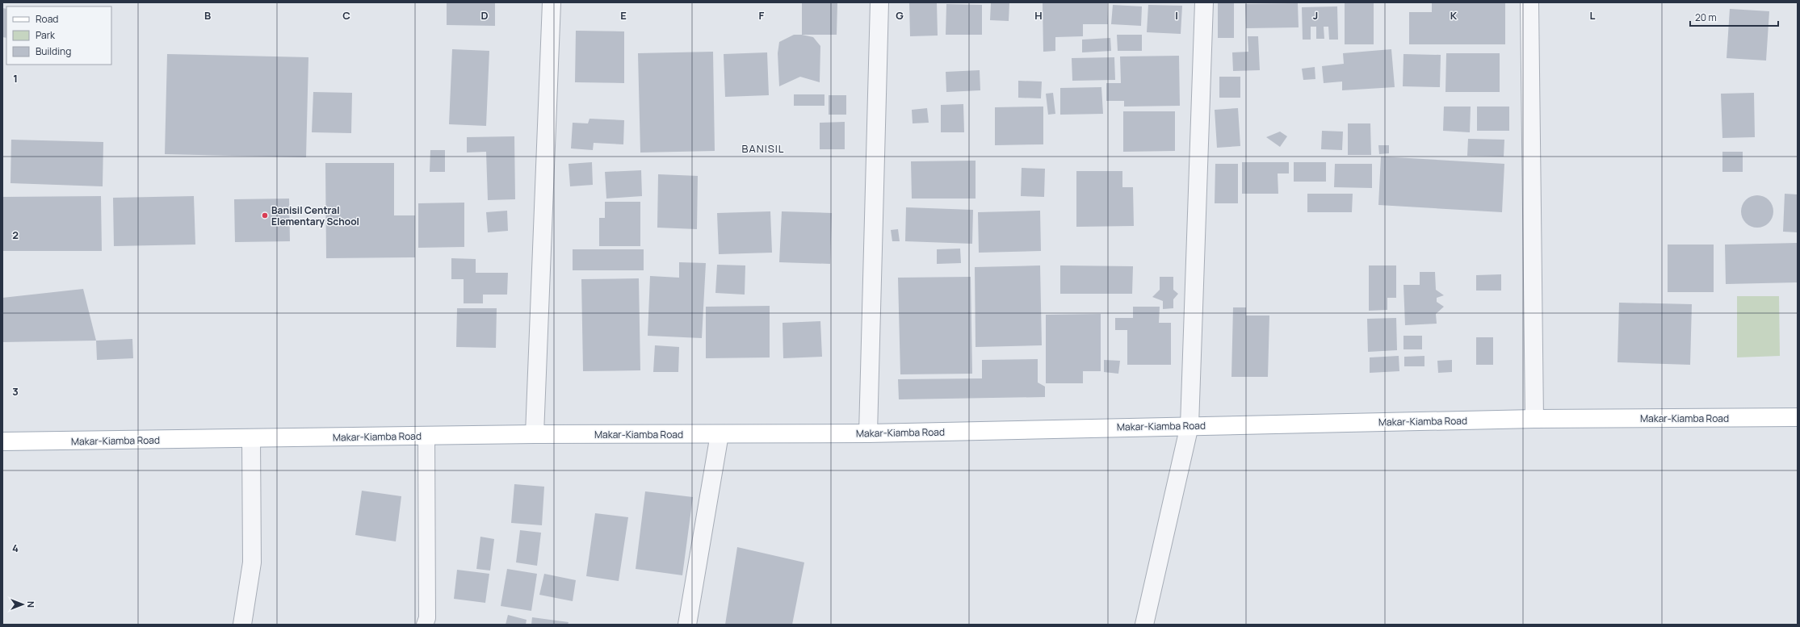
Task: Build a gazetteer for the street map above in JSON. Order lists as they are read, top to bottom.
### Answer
{
  "streets": {
    "main road": ["Makar-Kiamba Road"]
  },
  "districts": ["BANISIL"],
  "places": ["Banisil Central Elementary School"],
  "legend": ["Road", "Park", "Building"],
  "scale_bar": "20 m",
  "north": "right",
  "grid": {
    "columns": [
      "B",
      "C",
      "D",
      "E",
      "F",
      "G",
      "H",
      "I",
      "J",
      "K",
      "L"
    ],
    "rows": [
      "1",
      "2",
      "3",
      "4"
    ]
  }
}
